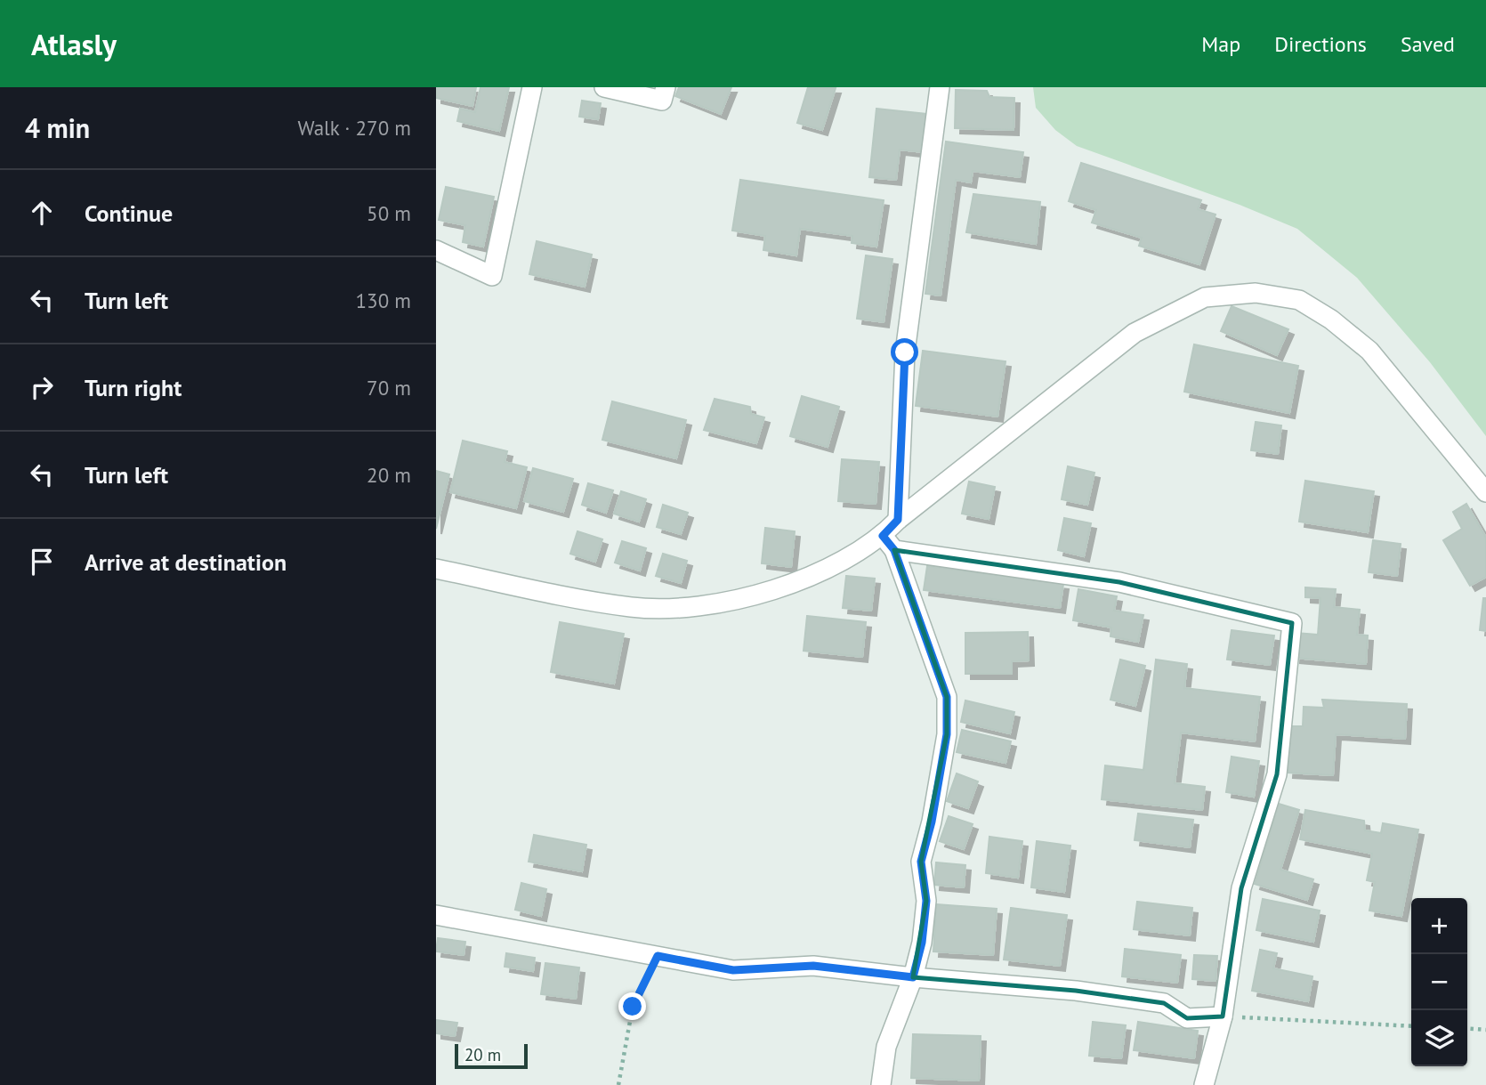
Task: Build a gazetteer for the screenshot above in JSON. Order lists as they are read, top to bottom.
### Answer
{
  "scale_bar": "20 m",
  "page": {
    "header": "Atlasly",
    "nav": ["Map", "Directions", "Saved"],
    "heading": ["4 min", "Walk · 270 m"],
    "list": [
      ["Continue", "50 m"],
      ["Turn left", "130 m"],
      ["Turn right", "70 m"],
      ["Turn left", "20 m"],
      "Arrive at destination"
    ],
    "map_buttons": ["+", "−"],
    "scale": "20 m"
  }
}
